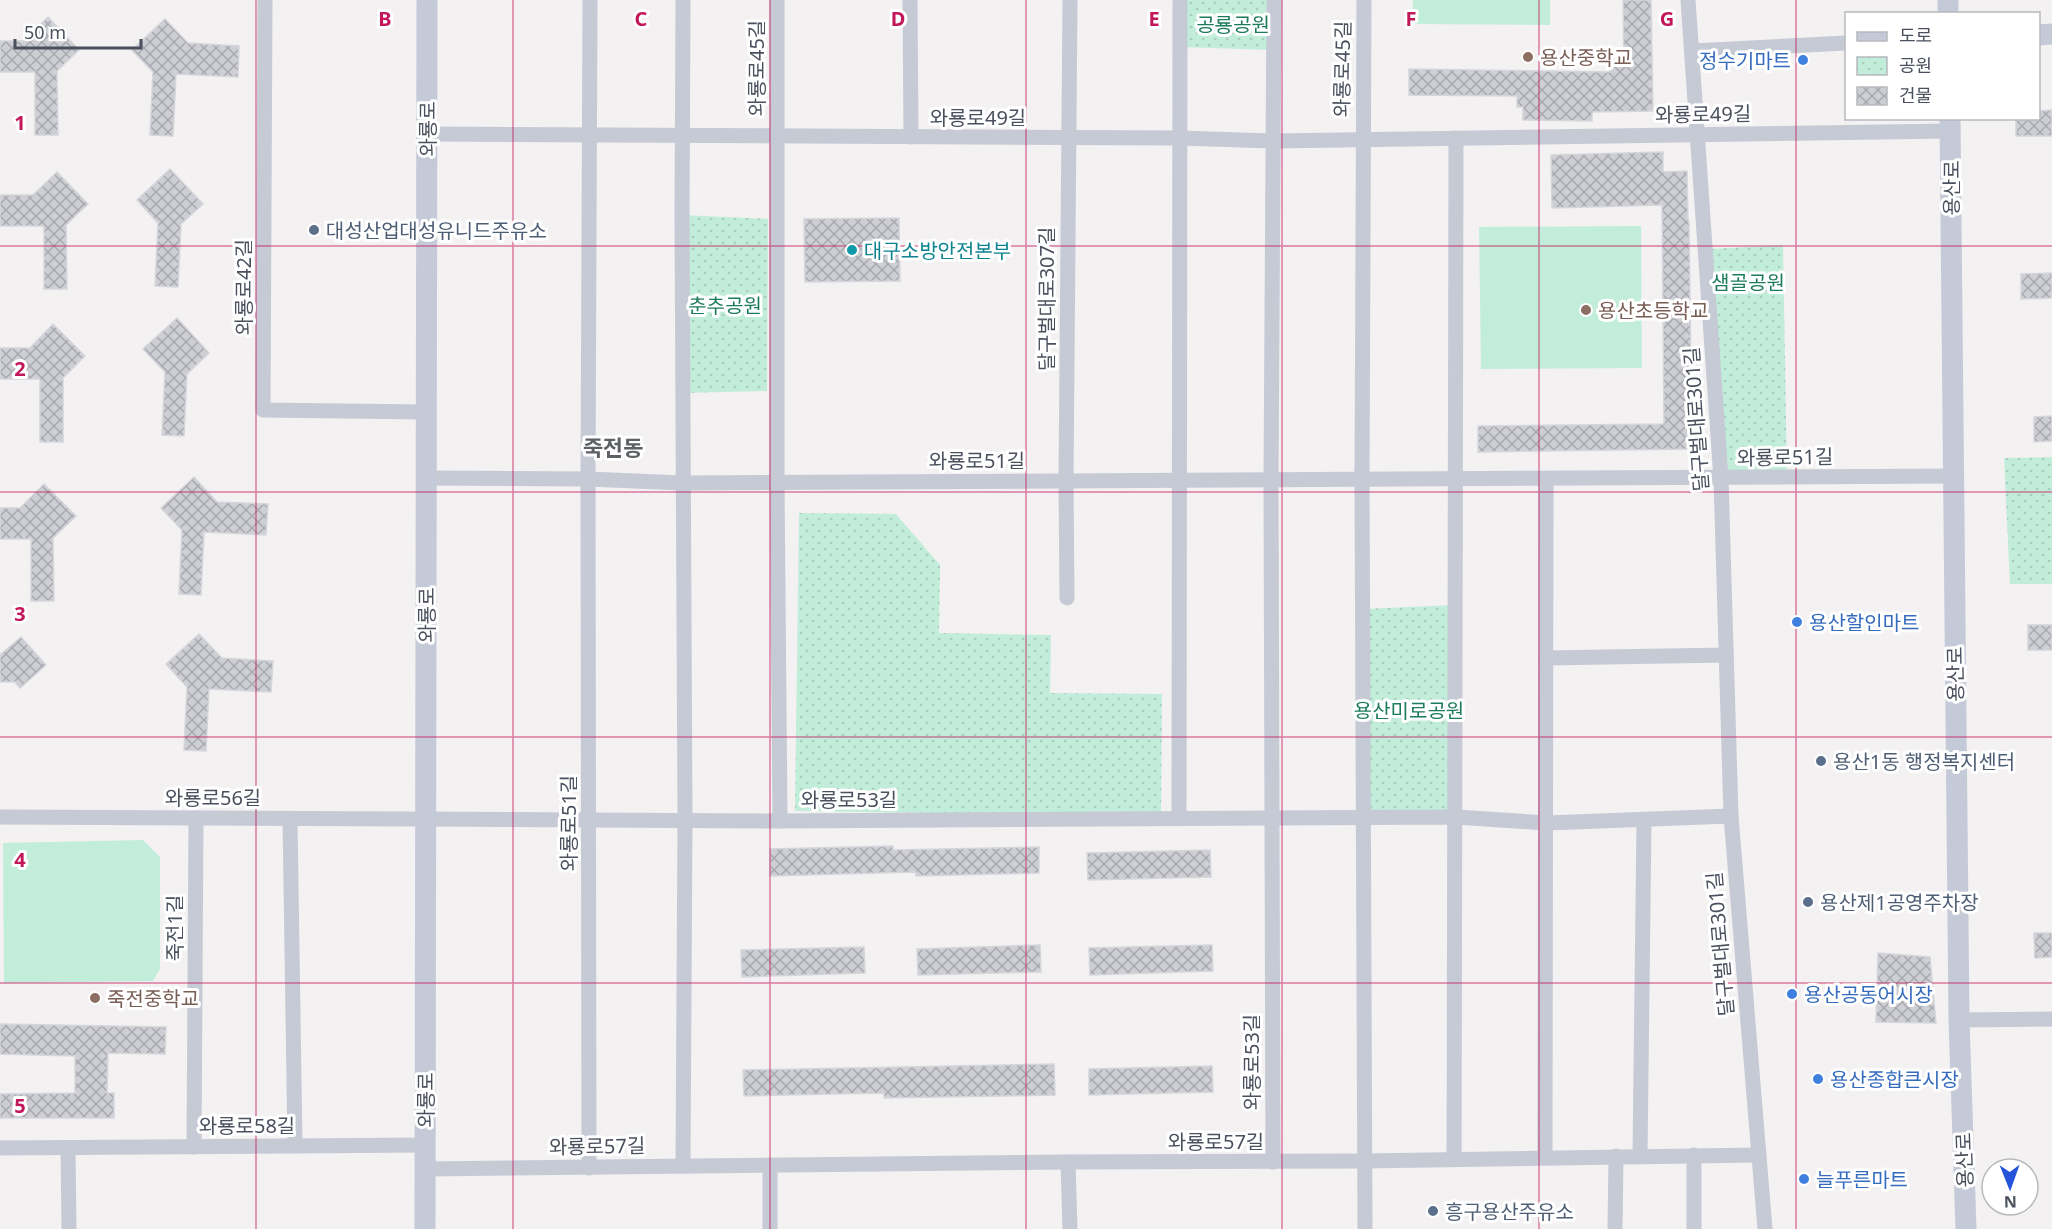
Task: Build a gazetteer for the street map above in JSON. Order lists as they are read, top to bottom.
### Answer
{
  "streets": {
    "main road": ["와룡로", "용산로"],
    "street": [
      "와룡로45길",
      "와룡로49길",
      "와룡로42길",
      "달구벌대로307길",
      "달구벌대로301길",
      "와룡로51길",
      "와룡로56길",
      "와룡로53길",
      "죽전1길",
      "와룡로58길",
      "와룡로57길"
    ]
  },
  "crossings": [
    ["와룡로45길", "와룡로49길"],
    ["와룡로49길", "와룡로"],
    ["와룡로49길", "용산로"],
    ["와룡로49길", "달구벌대로307길"],
    ["와룡로49길", "달구벌대로301길"],
    ["와룡로", "와룡로42길"],
    ["와룡로", "와룡로51길"],
    ["와룡로", "와룡로56길"],
    ["와룡로", "와룡로53길"],
    ["와룡로", "와룡로58길"],
    ["와룡로", "와룡로57길"],
    ["용산로", "와룡로51길"],
    ["달구벌대로307길", "와룡로51길"],
    ["달구벌대로301길", "와룡로51길"],
    ["달구벌대로301길", "와룡로53길"],
    ["달구벌대로301길", "와룡로57길"],
    ["와룡로51길", "와룡로53길"],
    ["와룡로51길", "와룡로57길"],
    ["와룡로56길", "와룡로53길"],
    ["와룡로56길", "죽전1길"],
    ["와룡로53길", "와룡로57길"],
    ["죽전1길", "와룡로58길"]
  ],
  "districts": ["죽전동"],
  "parks": [
    "공룡공원",
    "샘골공원",
    "춘추공원",
    "용산미로공원"
  ],
  "places": [
    "용산중학교",
    "정수기마트",
    "대성산업대성유니드주유소",
    "대구소방안전본부",
    "용산초등학교",
    "용산할인마트",
    "용산1동 행정복지센터",
    "용산제1공영주차장",
    "용산공동어시장",
    "죽전중학교",
    "용산종합큰시장",
    "늘푸른마트",
    "흥구용산주유소"
  ],
  "legend": ["도로", "공원", "건물"],
  "scale_bar": "50 m",
  "north": "bottom",
  "grid": {
    "columns": [
      "B",
      "C",
      "D",
      "E",
      "F",
      "G"
    ],
    "rows": [
      "1",
      "2",
      "3",
      "4",
      "5"
    ]
  }
}
